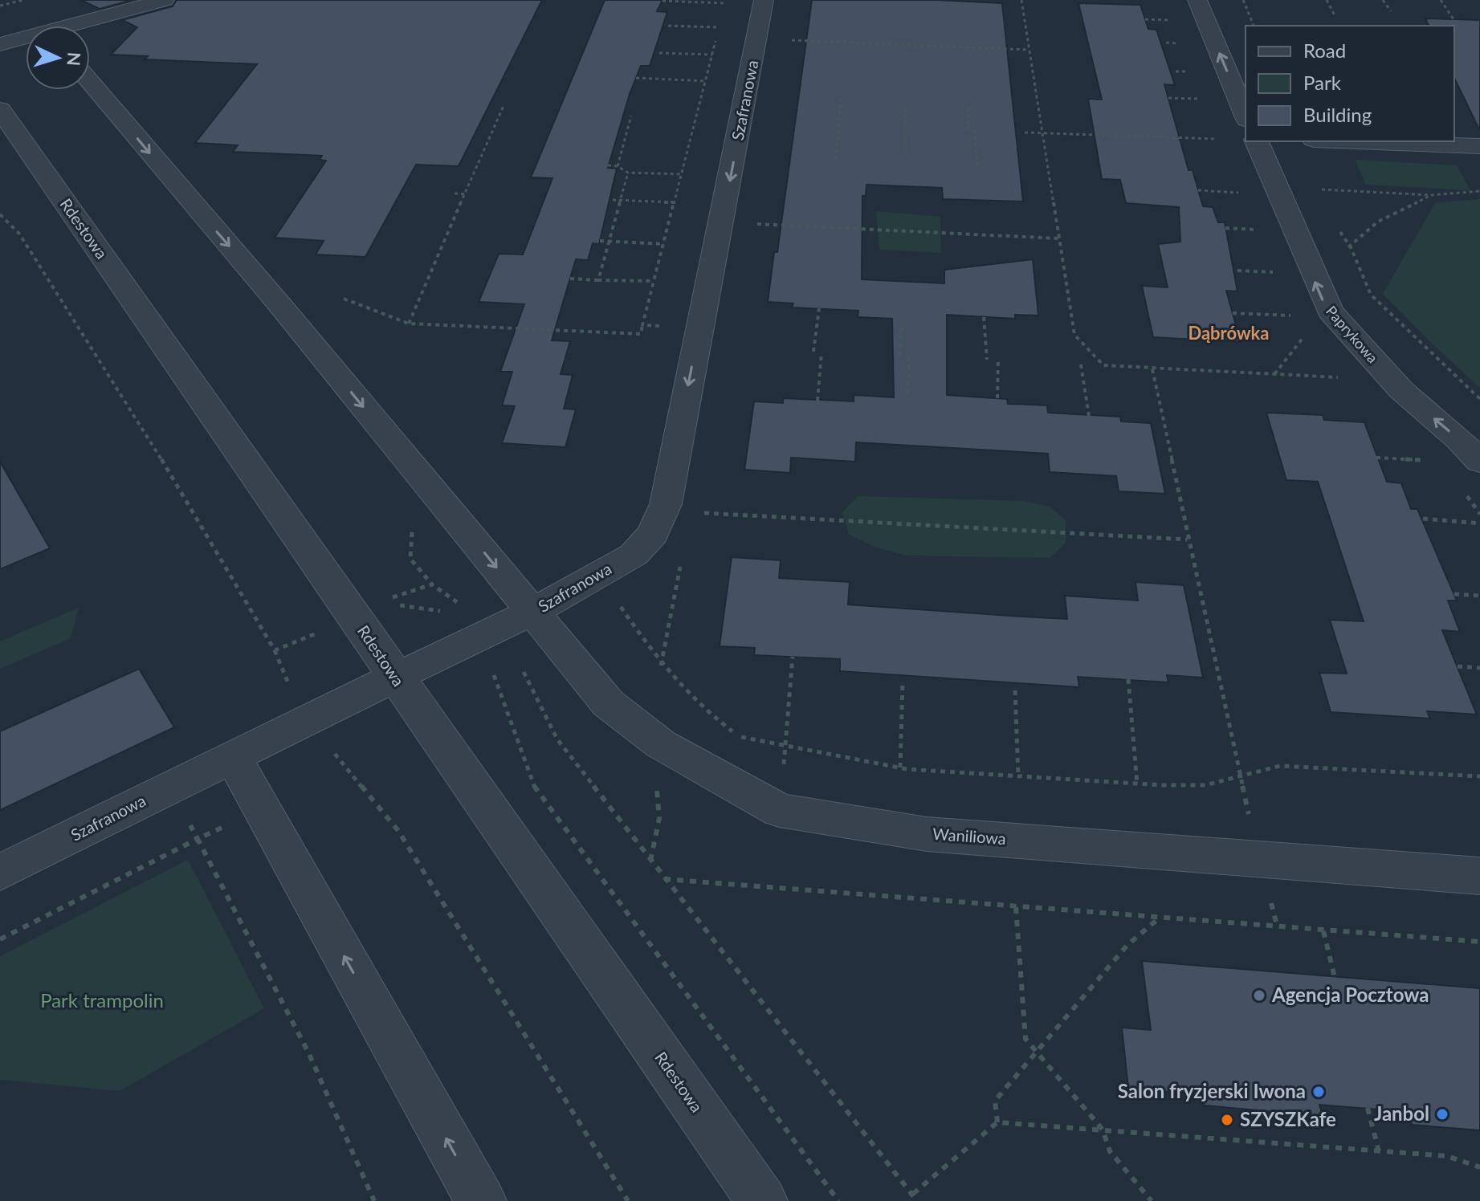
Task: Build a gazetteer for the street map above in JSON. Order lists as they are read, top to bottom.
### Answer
{
  "streets": {
    "street": [
      "Szafranowa",
      "Rdestowa",
      "Paprykowa",
      "Waniliowa"
    ]
  },
  "crossings": [
    ["Szafranowa", "Rdestowa"],
    ["Szafranowa", "Waniliowa"]
  ],
  "one_way": ["Szafranowa", "Paprykowa", "Waniliowa"],
  "districts": ["Dąbrówka"],
  "parks": ["Park trampolin"],
  "places": [
    "Agencja Pocztowa",
    "Salon fryzjerski Iwona",
    "Janbol",
    "SZYSZKafe"
  ],
  "legend": ["Road", "Park", "Building"],
  "north": "right"
}
